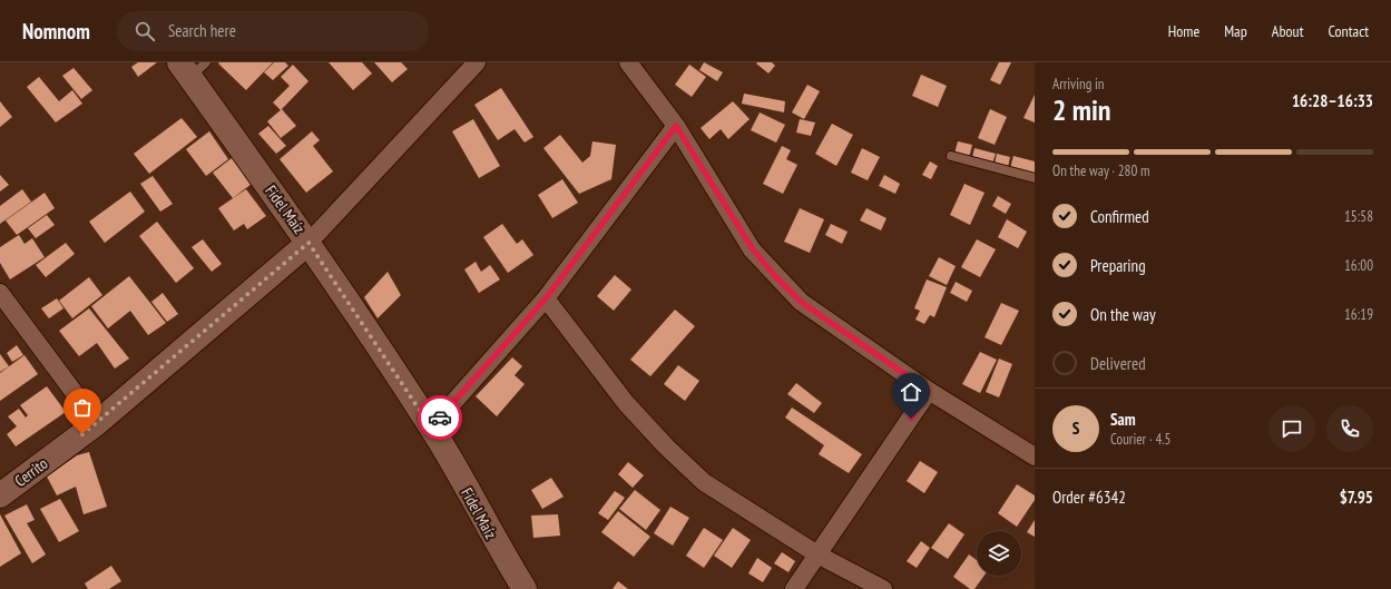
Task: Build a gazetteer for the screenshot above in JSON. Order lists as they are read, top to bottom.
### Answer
{
  "streets": {
    "street": ["Fidel Maíz", "Cerrito"]
  },
  "crossings": [
    ["Fidel Maíz", "Cerrito"]
  ],
  "page": {
    "header": "Nomnom",
    "search": "Search here",
    "nav": [
      "Home",
      "Map",
      "About",
      "Contact"
    ],
    "heading": ["2 min", "Arriving in", "16:28–16:33"],
    "panel": [
      "Sam",
      "Courier · 4.5",
      "Order #6342",
      "$7.95"
    ],
    "bar": "On the way · 280 m",
    "list": [
      ["Confirmed", "15:58"],
      ["Preparing", "16:00"],
      ["On the way", "16:19"],
      "Delivered"
    ],
    "round": "S"
  }
}
